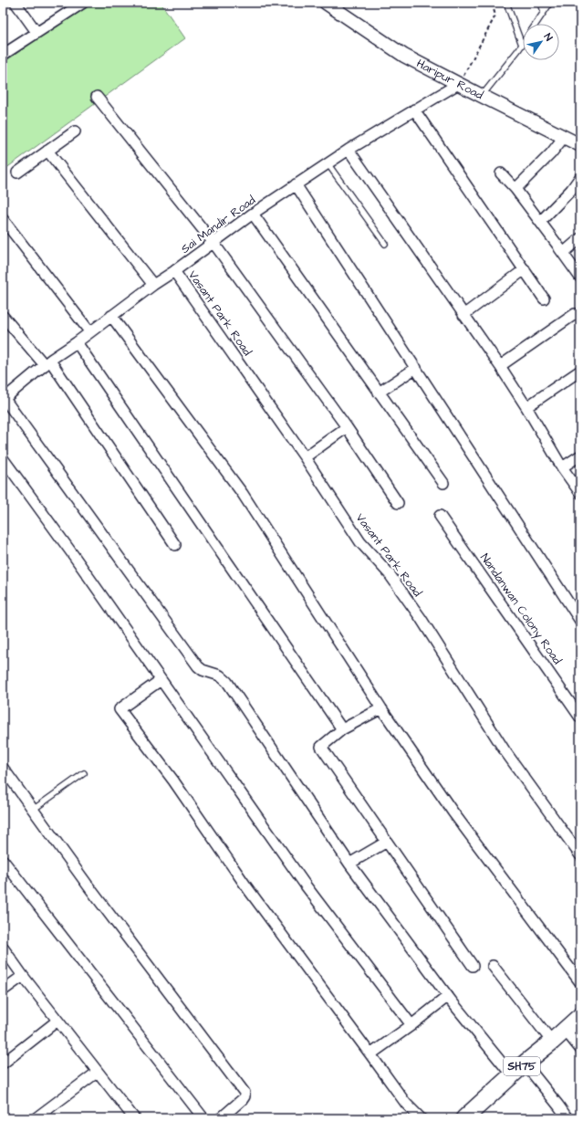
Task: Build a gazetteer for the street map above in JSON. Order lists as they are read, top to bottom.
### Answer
{
  "streets": {
    "main road": ["SH75"],
    "street": [
      "Haripur Road",
      "Sai Mandir Road",
      "Vasant Park Road",
      "Nandanwan Colony Road"
    ]
  },
  "crossings": [
    ["Haripur Road", "Sai Mandir Road"],
    ["Sai Mandir Road", "Vasant Park Road"]
  ],
  "north": "top right"
}
